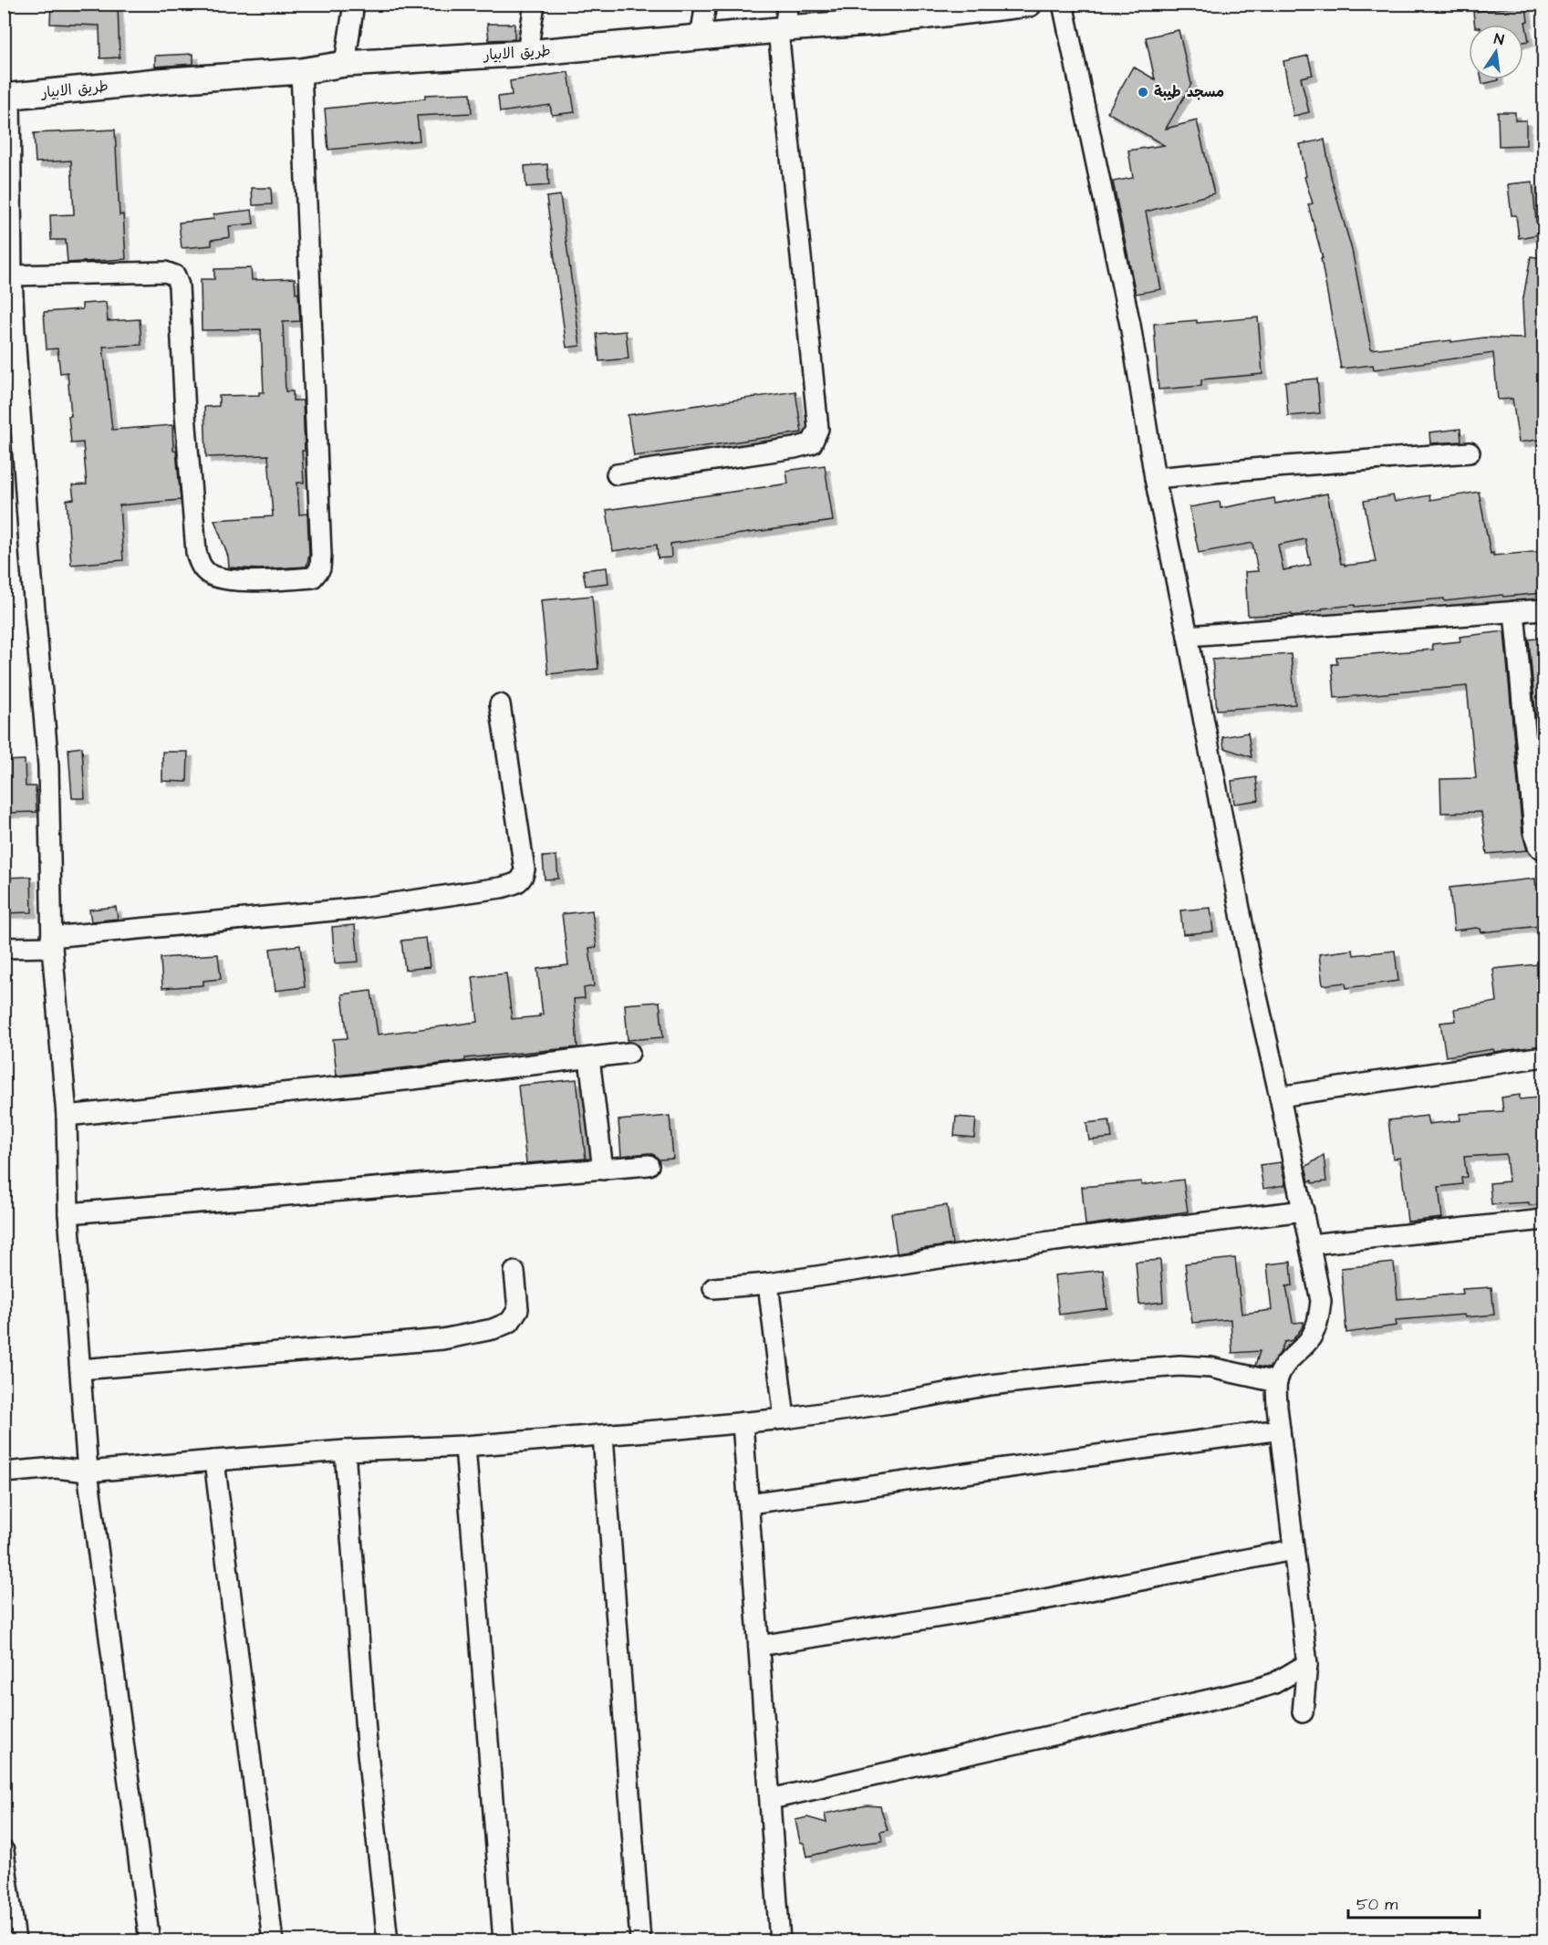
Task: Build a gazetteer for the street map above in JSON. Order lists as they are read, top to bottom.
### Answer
{
  "streets": {
    "main road": ["طريق الابيار"]
  },
  "places": ["مسجد طيبة"],
  "scale_bar": "50 m",
  "north": "top"
}
